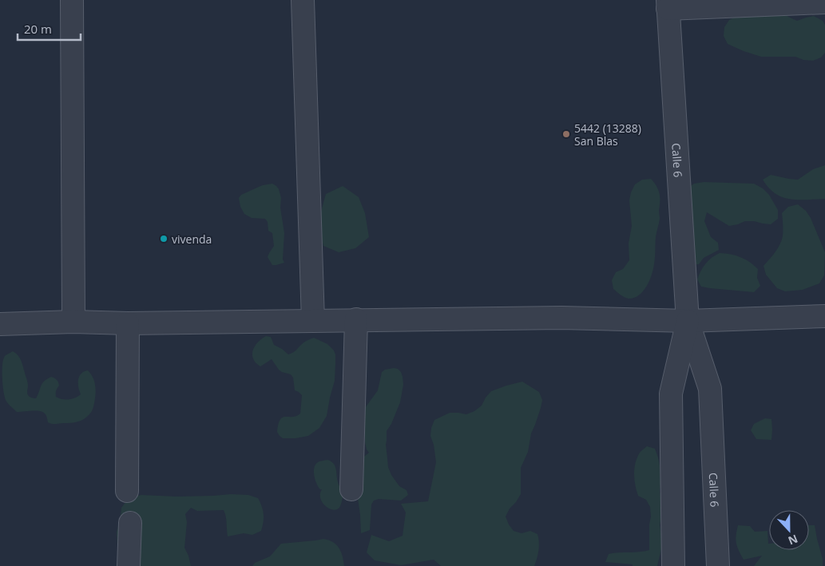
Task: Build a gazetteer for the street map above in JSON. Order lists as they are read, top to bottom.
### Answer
{
  "streets": {
    "street": ["Calle 6"]
  },
  "places": ["5442 (13288) San Blas", "vivenda"],
  "scale_bar": "20 m",
  "north": "bottom"
}
